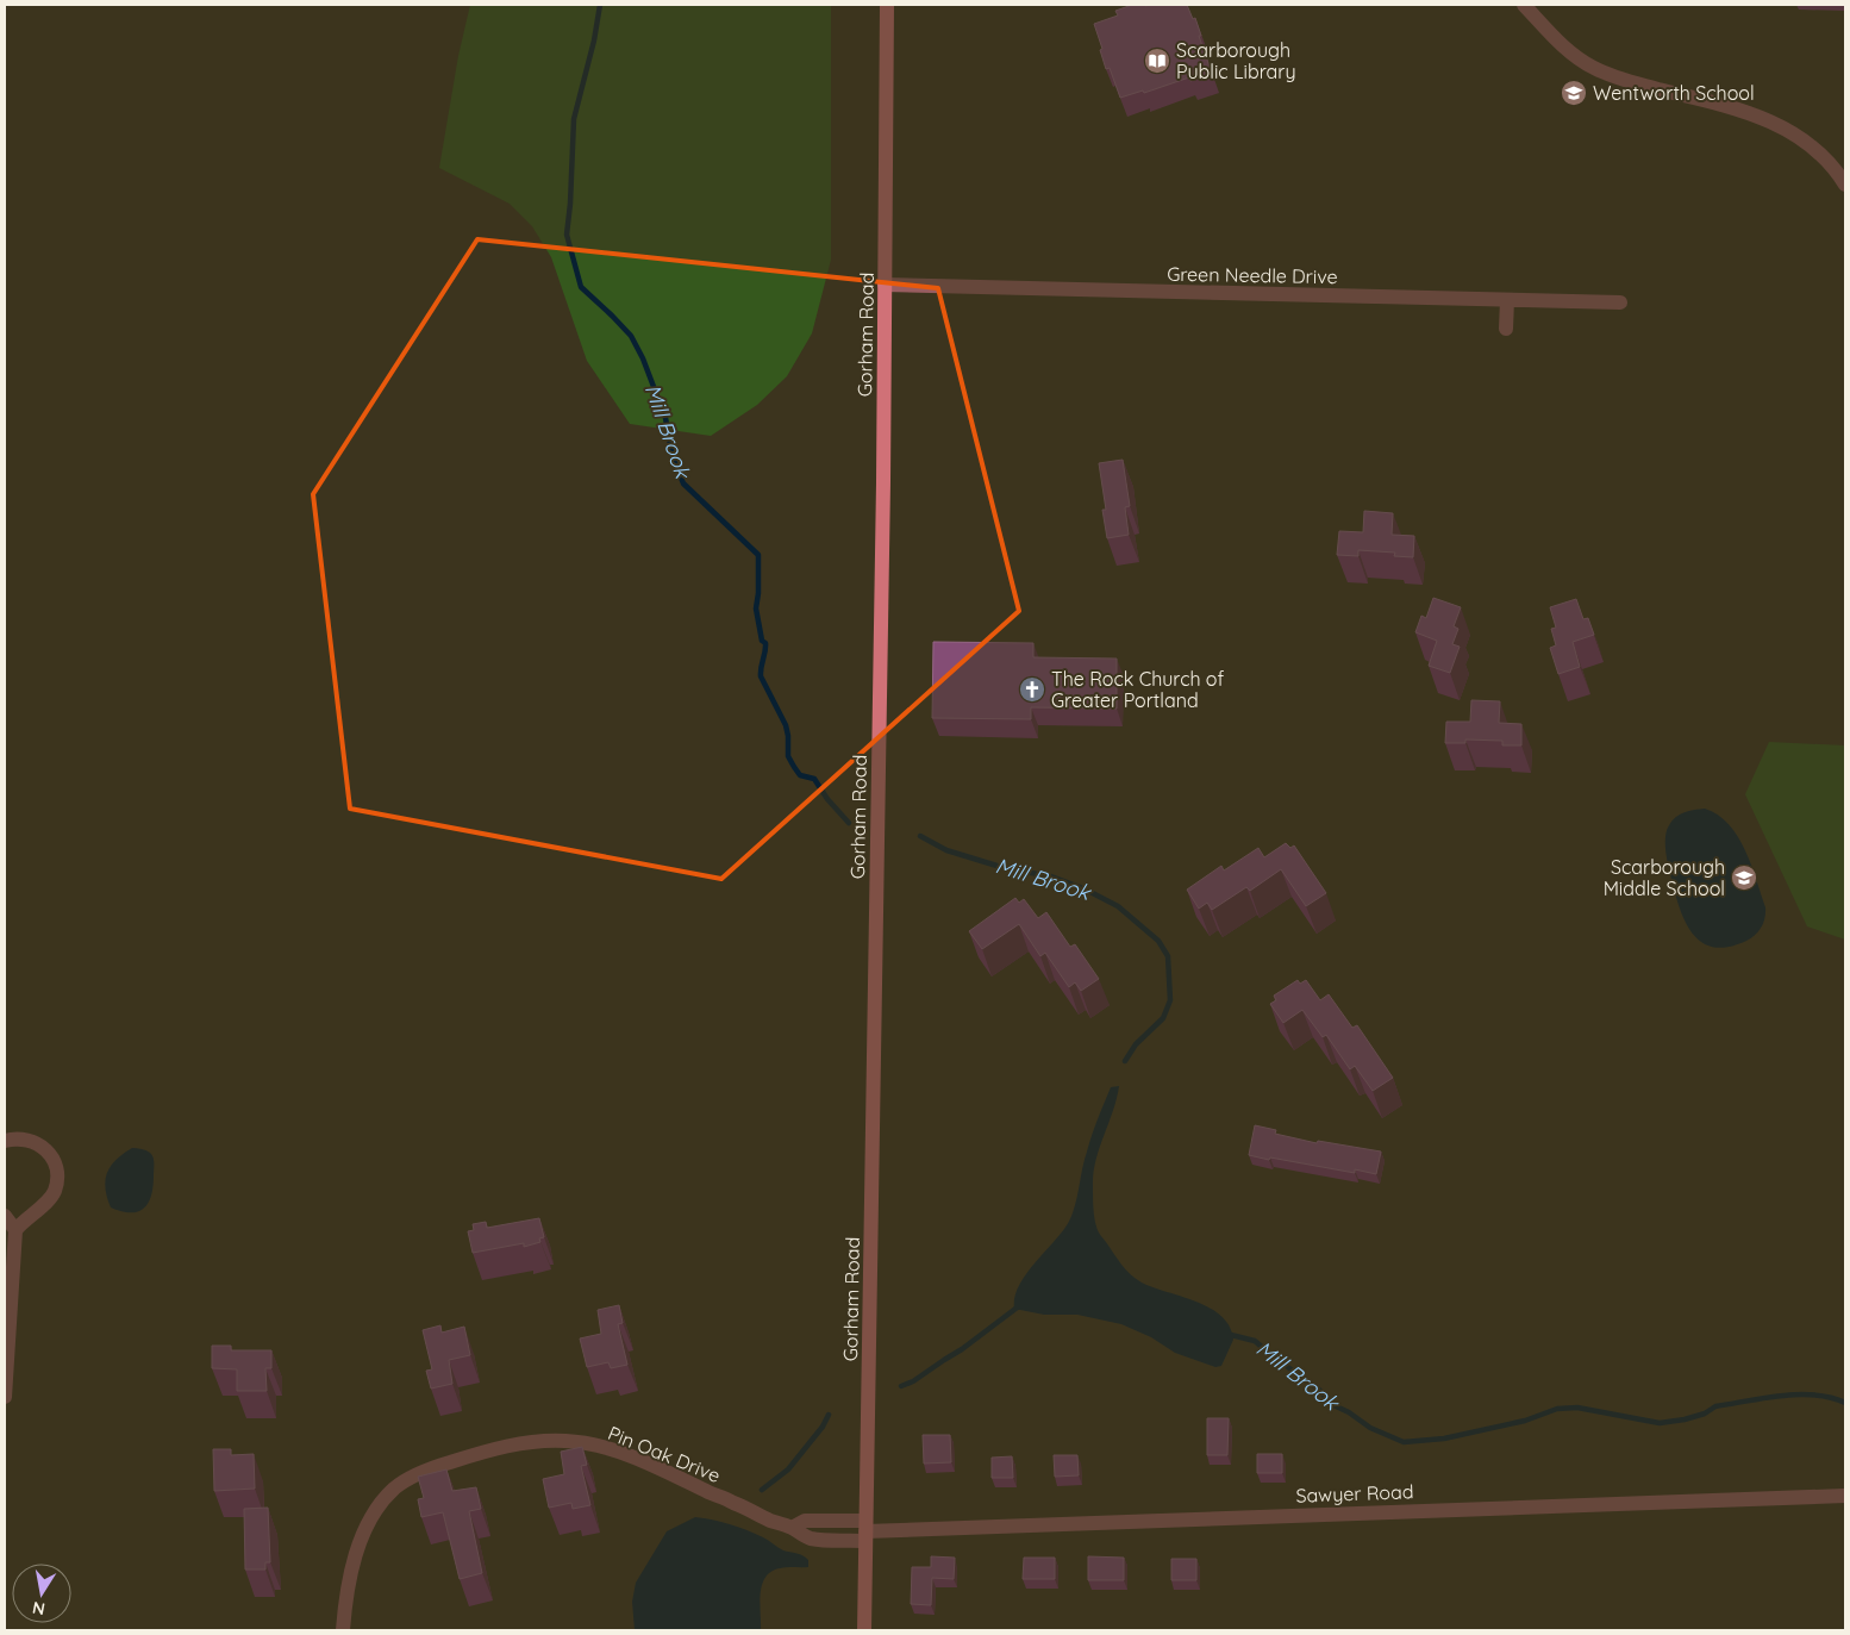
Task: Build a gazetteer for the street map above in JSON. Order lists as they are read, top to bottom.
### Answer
{
  "streets": {
    "main road": ["Gorham Road"],
    "street": ["Green Needle Drive", "Pin Oak Drive", "Sawyer Road"]
  },
  "crossings": [
    ["Green Needle Drive", "Gorham Road"],
    ["Gorham Road", "Sawyer Road"],
    ["Pin Oak Drive", "Sawyer Road"]
  ],
  "water": ["Mill Brook"],
  "places": {
    "library": ["Scarborough Public Library"],
    "school or university": ["Wentworth School", "Scarborough Middle School"],
    "church": ["The Rock Church of Greater Portland"]
  },
  "north": "bottom"
}
